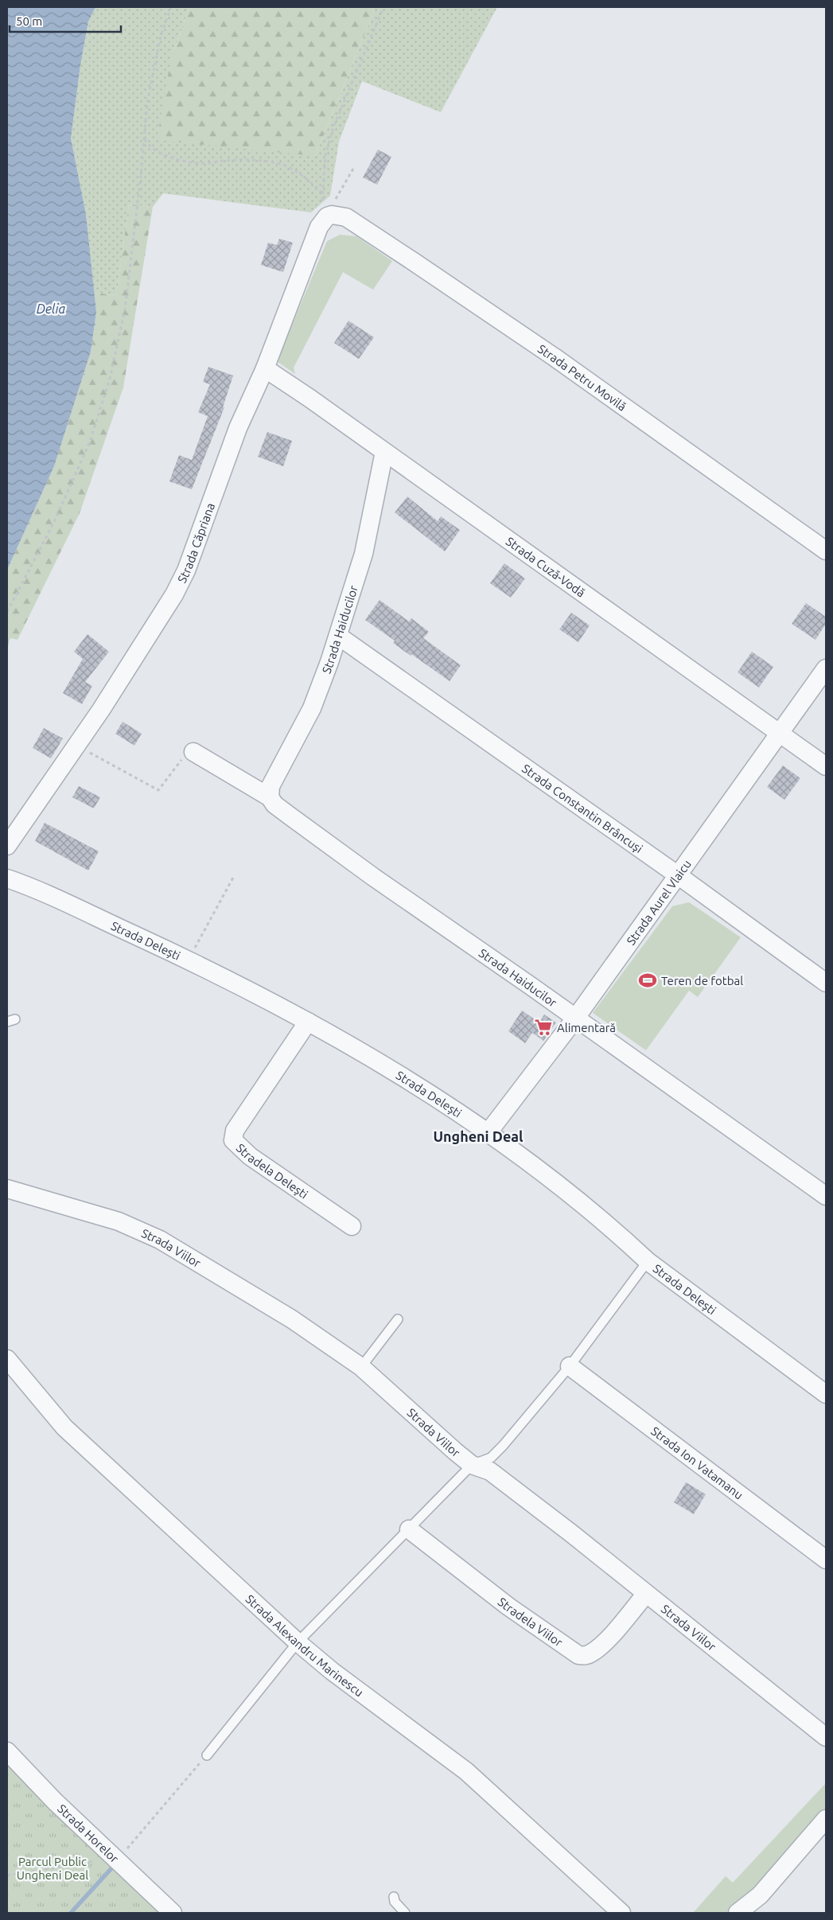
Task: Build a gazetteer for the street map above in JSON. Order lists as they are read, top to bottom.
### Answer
{
  "streets": {
    "street": [
      "Strada Petru Movilă",
      "Strada Căpriana",
      "Strada Cuză-Vodă",
      "Strada Haiducilor",
      "Strada Constantin Brâncuşi",
      "Strada Aurel Vlaicu",
      "Strada Delești",
      "Stradela Delești",
      "Strada Viilor",
      "Strada Ion Vatamanu",
      "Stradela Viilor",
      "Strada Alexandru Marinescu",
      "Strada Horelor"
    ]
  },
  "crossings": [
    ["Strada Petru Movilă", "Strada Căpriana"],
    ["Strada Căpriana", "Strada Cuză-Vodă"],
    ["Strada Cuză-Vodă", "Strada Haiducilor"],
    ["Strada Cuză-Vodă", "Strada Aurel Vlaicu"],
    ["Strada Haiducilor", "Strada Constantin Brâncuşi"],
    ["Strada Haiducilor", "Strada Aurel Vlaicu"],
    ["Strada Constantin Brâncuşi", "Strada Aurel Vlaicu"],
    ["Strada Aurel Vlaicu", "Strada Delești"],
    ["Strada Delești", "Stradela Delești"],
    ["Strada Viilor", "Stradela Viilor"]
  ],
  "districts": ["Ungheni Deal"],
  "water": ["Delia"],
  "parks": ["Parcul Public Ungheni Deal"],
  "places": {
    "sports": ["Teren de fotbal"],
    "supermarket": ["Alimentară"]
  },
  "scale_bar": "50 m"
}
